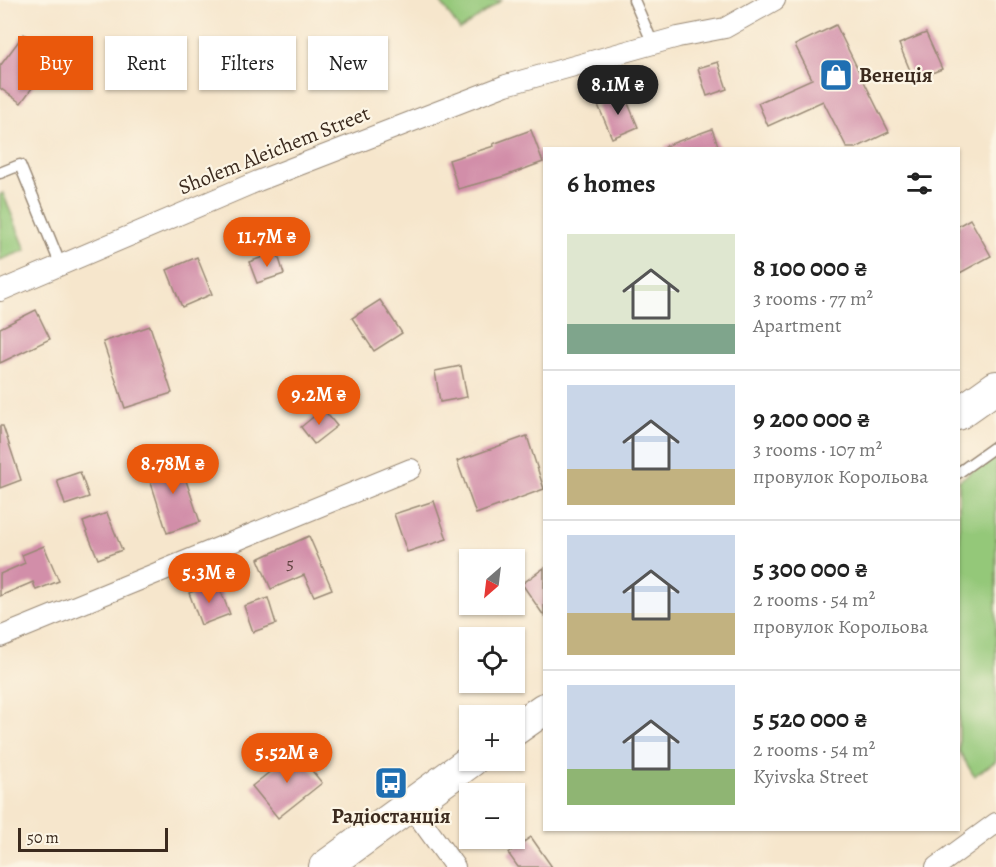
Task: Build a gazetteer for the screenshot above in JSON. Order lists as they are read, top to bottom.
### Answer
{
  "streets": {
    "street": ["Sholem Aleichem Street"]
  },
  "places": {
    "shop": ["Венеція"],
    "bus stop": ["Радіостанція"]
  },
  "house_numbers": ["5"],
  "scale_bar": "50 m",
  "north": "bottom left",
  "page": {
    "chip": [
      "Buy",
      "Rent",
      "Filters",
      "New"
    ],
    "price": [
      "8.1M ₴",
      "11.7M ₴",
      "9.2M ₴",
      "8.78M ₴",
      "5.3M ₴",
      "5.52M ₴"
    ],
    "heading": "6 homes",
    "list": [
      {
        "name": "8 100 000 ₴",
        "note": "3 rooms · 77 m² · Apartment"
      },
      {
        "name": "9 200 000 ₴",
        "note": "3 rooms · 107 m² · провулок Корольова"
      },
      {
        "name": "5 300 000 ₴",
        "note": "2 rooms · 54 m² · провулок Корольова"
      },
      {
        "name": "5 520 000 ₴",
        "note": "2 rooms · 54 m² · Kyivska Street"
      }
    ],
    "map_buttons": ["+", "−"],
    "scale": "50 m"
  }
}
